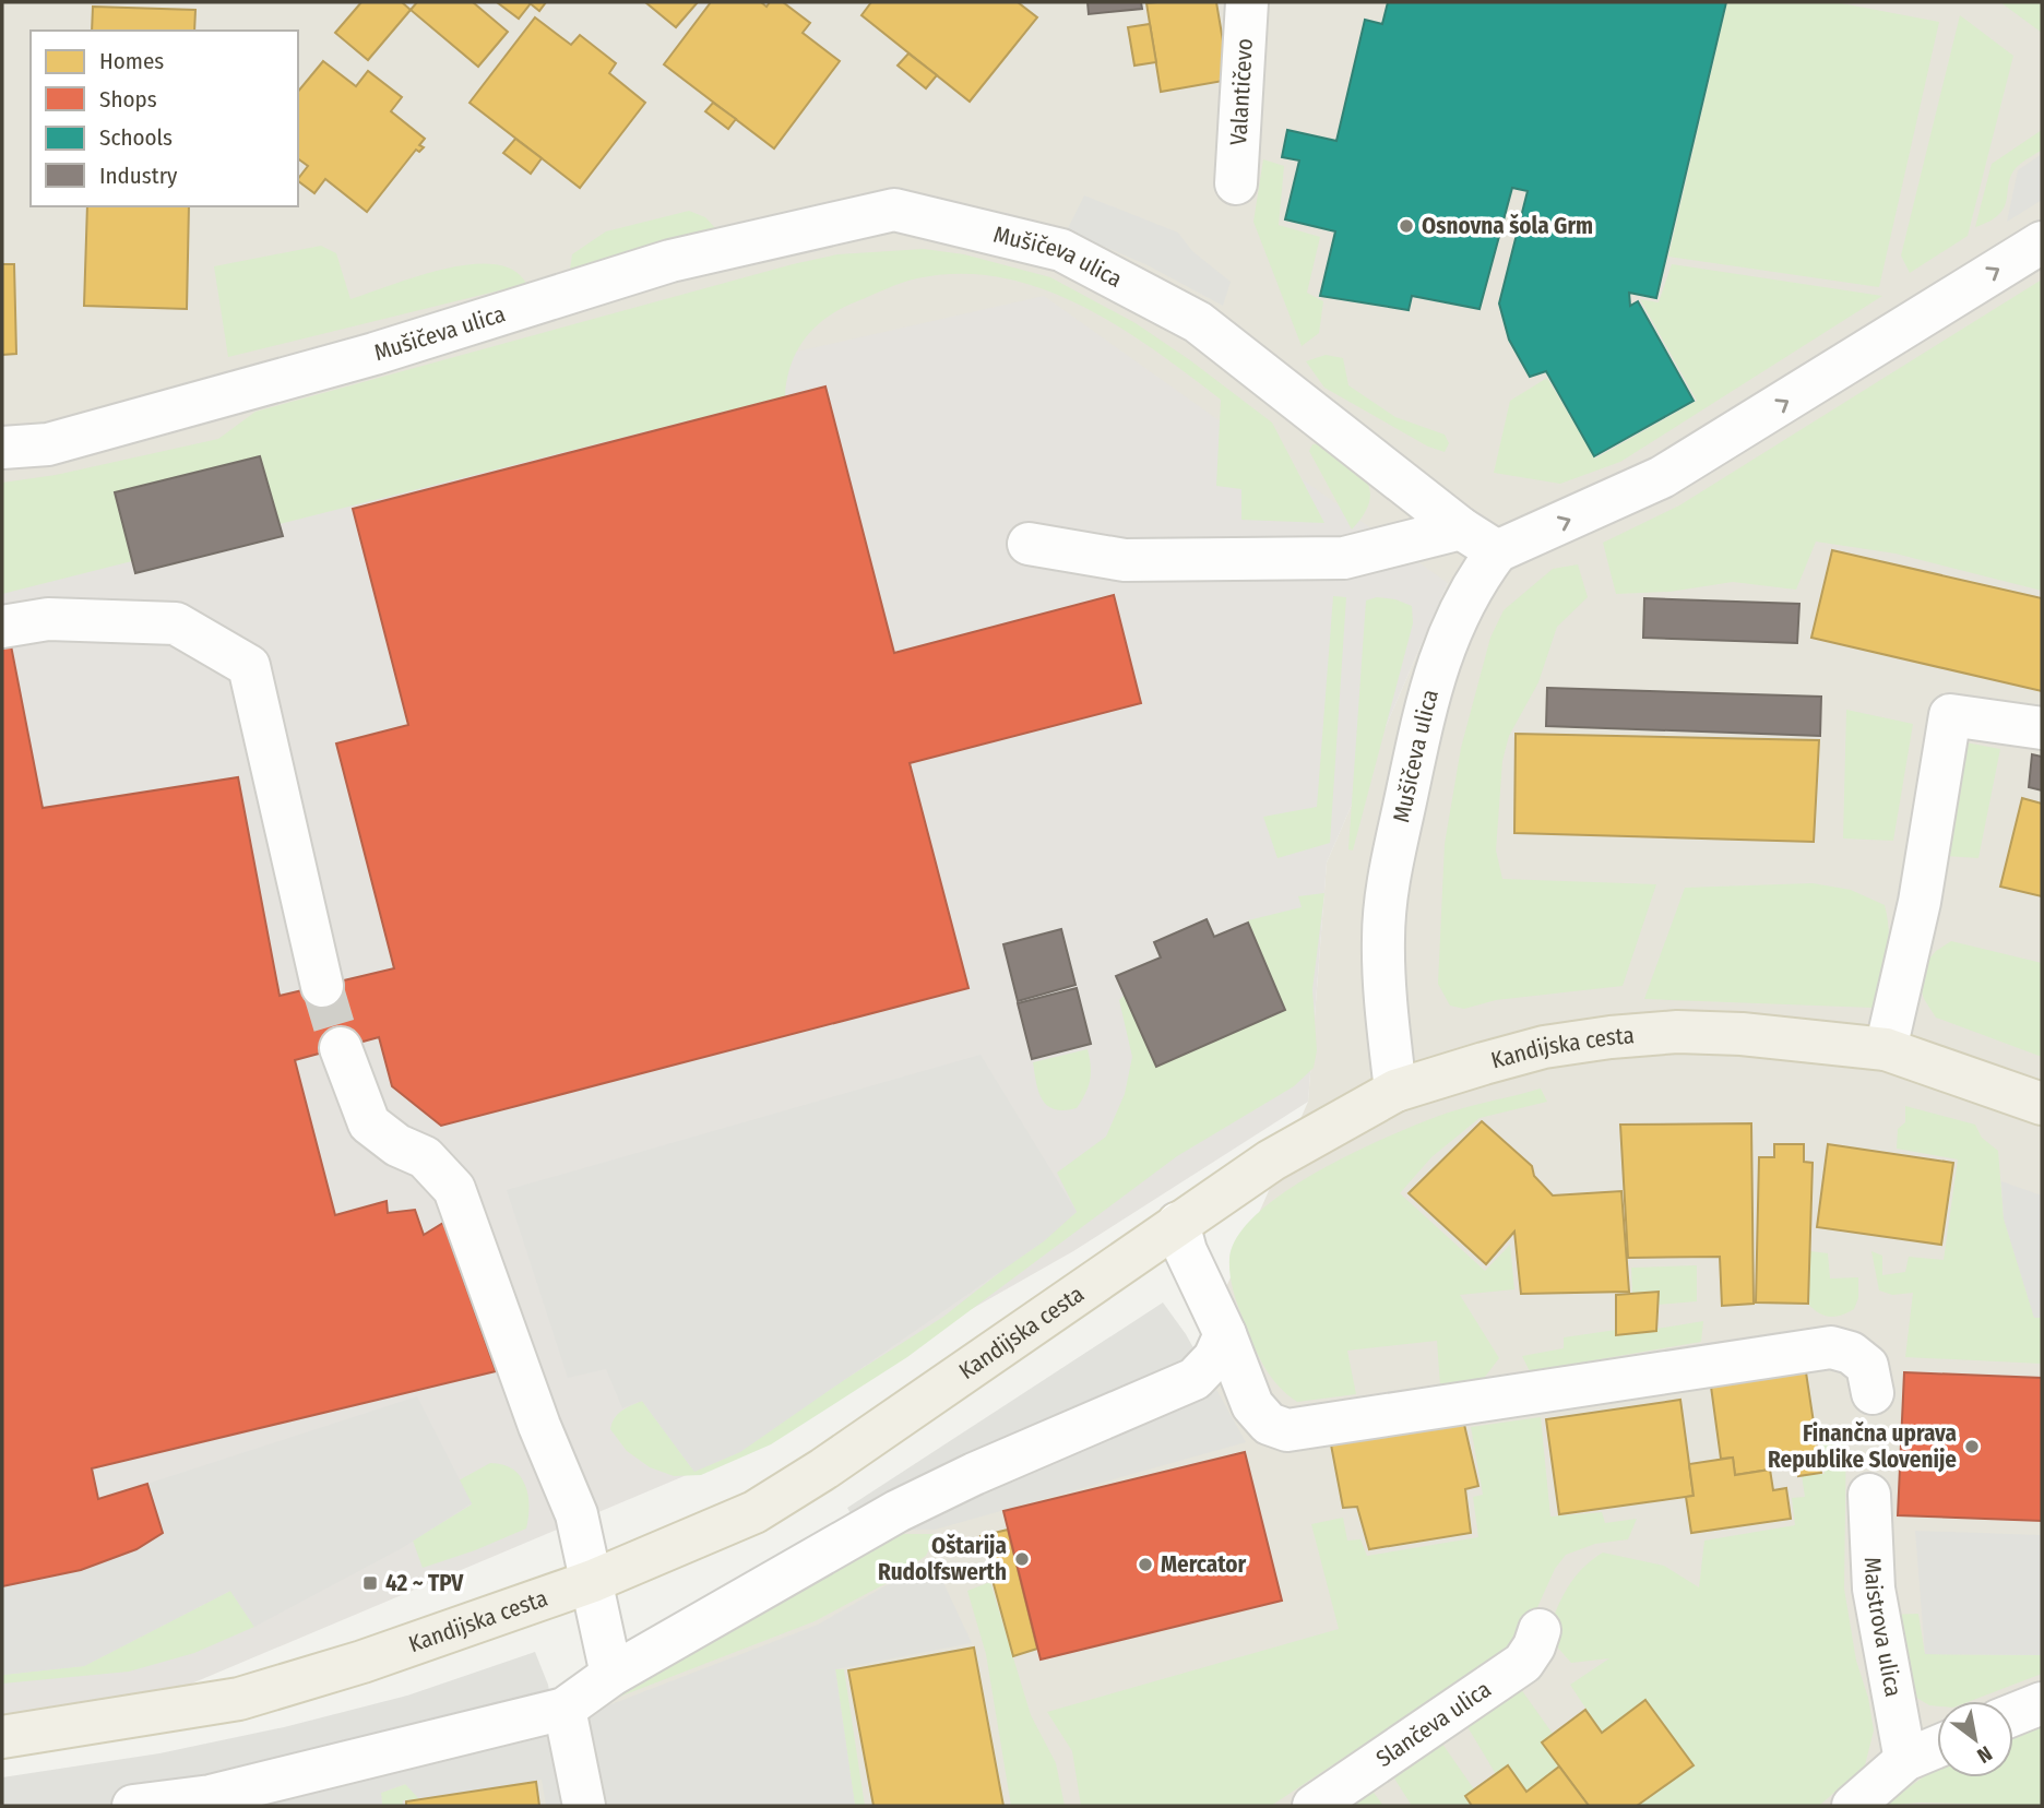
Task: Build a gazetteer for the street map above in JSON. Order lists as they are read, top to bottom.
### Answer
{
  "streets": {
    "main road": ["Kandijska cesta"],
    "street": [
      "Valantičevo",
      "Mušičeva ulica",
      "Maistrova ulica",
      "Slančeva ulica"
    ]
  },
  "crossings": [
    ["Mušičeva ulica", "Kandijska cesta"]
  ],
  "places": {
    "other": [
      "Osnovna šola Grm",
      "Finančna uprava Republike Slovenije",
      "Oštarija Rudolfswerth",
      "Mercator"
    ],
    "transit": ["42 ~ TPV"]
  },
  "legend": [
    "Homes",
    "Shops",
    "Schools",
    "Industry"
  ],
  "north": "bottom right"
}
